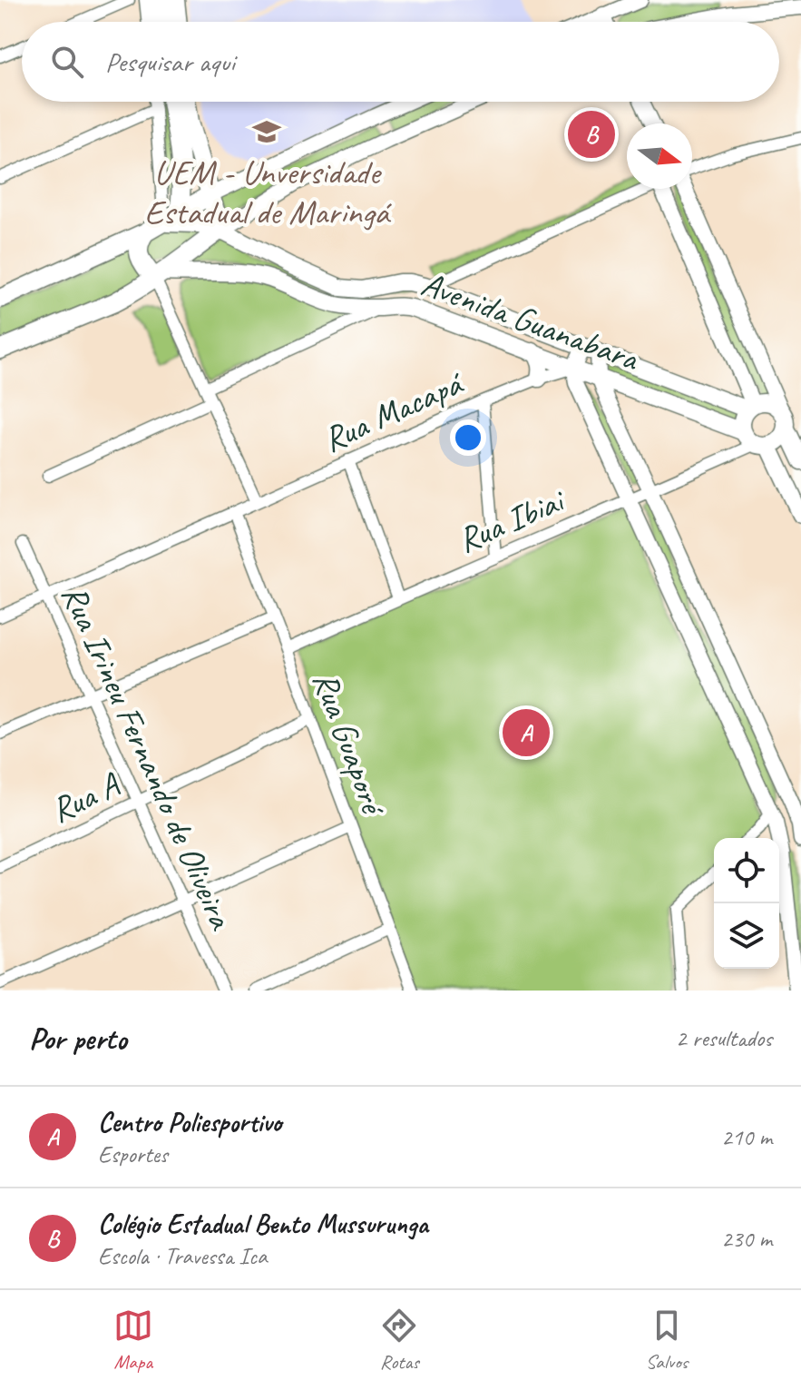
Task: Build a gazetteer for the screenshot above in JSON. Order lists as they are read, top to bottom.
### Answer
{
  "streets": {
    "main road": ["Avenida Guanabara"],
    "street": [
      "Rua Macapá",
      "Rua Ibiai",
      "Rua Guaporé",
      "Rua Irineu Fernando de Oliveira",
      "Rua A"
    ]
  },
  "crossings": [
    ["Avenida Guanabara", "Rua Macapá"],
    ["Avenida Guanabara", "Rua Ibiai"],
    ["Rua Macapá", "Rua Guaporé"],
    ["Rua Macapá", "Rua Irineu Fernando de Oliveira"],
    ["Rua Ibiai", "Rua Guaporé"],
    ["Rua Guaporé", "Rua A"],
    ["Rua Irineu Fernando de Oliveira", "Rua A"]
  ],
  "places": {
    "school or university": ["UEM - Unversidade Estadual de Maringá"]
  },
  "north": "right",
  "page": {
    "search": "Pesquisar aqui",
    "pins": ["B", "A"],
    "heading": ["Por perto", "2 resultados"],
    "list": [
      {
        "mark": "A",
        "name": "Centro Poliesportivo",
        "note": "Esportes",
        "value": "210 m"
      },
      {
        "mark": "B",
        "name": "Colégio Estadual Bento Mussurunga",
        "note": "Escola · Travessa Ica",
        "value": "230 m"
      }
    ],
    "nav": ["Mapa", "Rotas", "Salvos"]
  }
}
